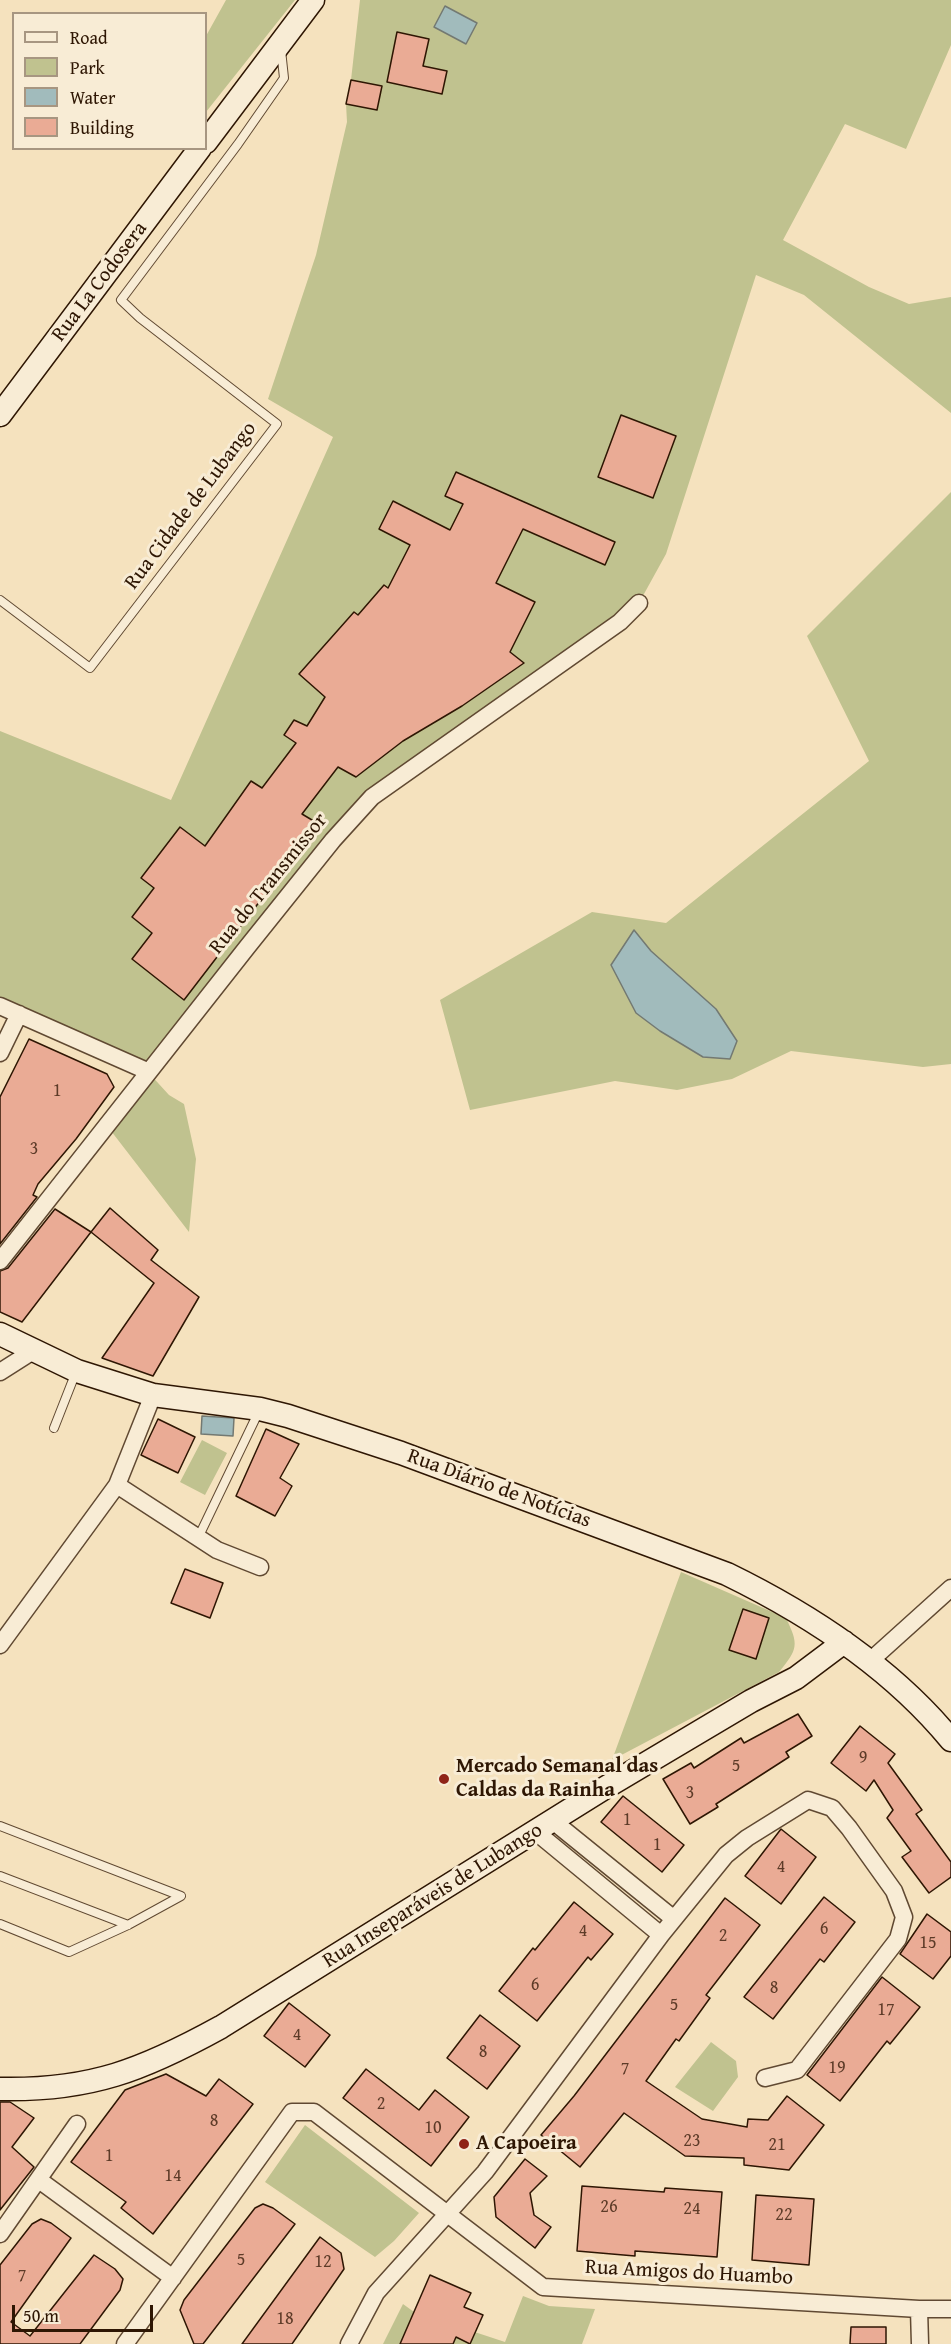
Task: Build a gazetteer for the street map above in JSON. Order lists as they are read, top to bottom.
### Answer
{
  "streets": {
    "main road": ["Rua La Codosera", "Rua Diário de Notícias", "Rua Inseparáveis de Lubango"],
    "street": ["Rua do Transmissor", "Rua Amigos do Huambo"],
    "lane": ["Rua Cidade de Lubango"]
  },
  "crossings": [
    ["Rua Diário de Notícias", "Rua Inseparáveis de Lubango"]
  ],
  "places": ["Mercado Semanal das Caldas da Rainha", "A Capoeira"],
  "house_numbers": [
    "1",
    "3",
    "9",
    "5",
    "3",
    "1",
    "1",
    "4",
    "6",
    "4",
    "2",
    "15",
    "6",
    "8",
    "5",
    "17",
    "4",
    "8",
    "19",
    "7",
    "2",
    "8",
    "10",
    "23",
    "21",
    "1",
    "14",
    "26",
    "24",
    "22",
    "5",
    "12",
    "7",
    "18"
  ],
  "legend": [
    "Road",
    "Park",
    "Water",
    "Building"
  ],
  "scale_bar": "50 m"
}
